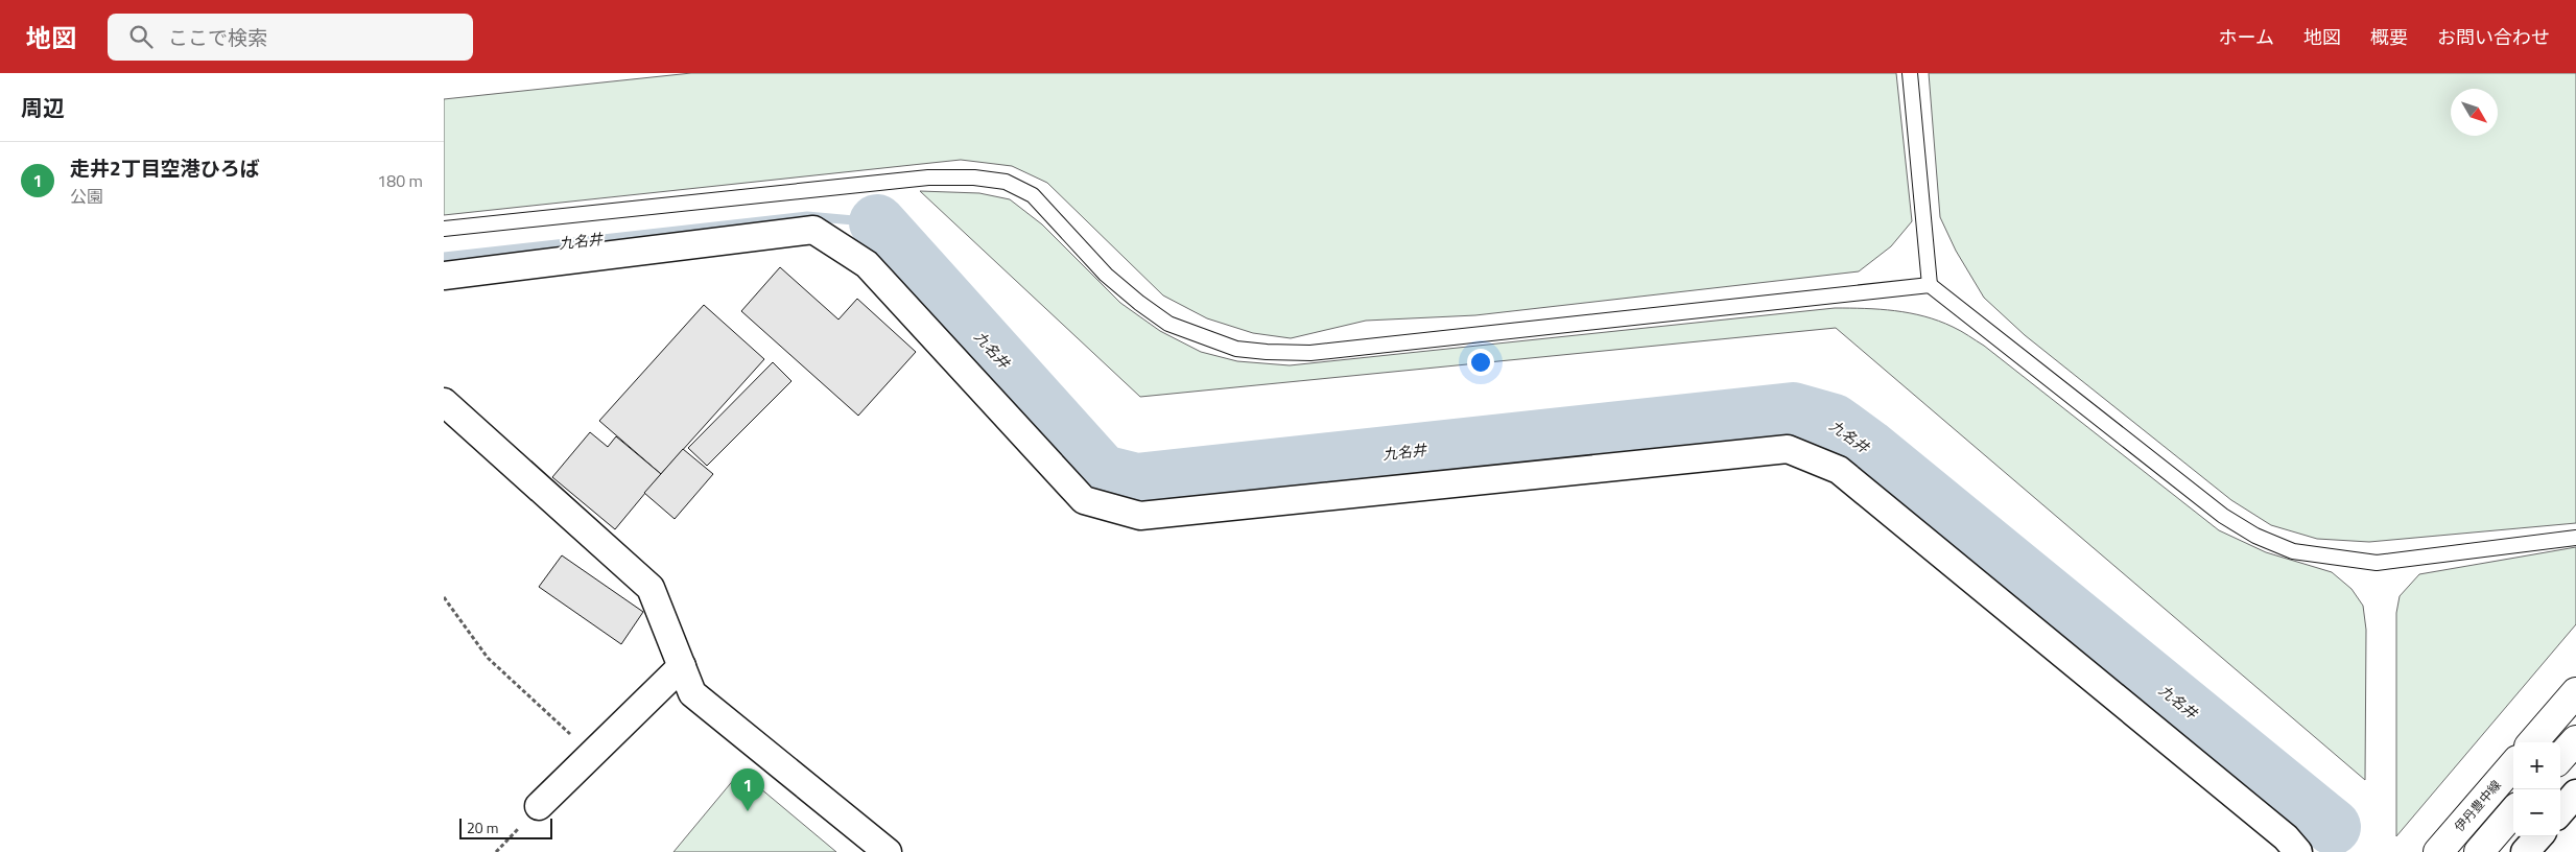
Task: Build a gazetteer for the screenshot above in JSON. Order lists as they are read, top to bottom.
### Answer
{
  "streets": {
    "main road": ["伊丹豊中線"]
  },
  "water": ["九名井"],
  "scale_bar": "20 m",
  "north": "bottom right",
  "page": {
    "header": "地図",
    "search": "ここで検索",
    "nav": [
      "ホーム",
      "地図",
      "概要",
      "お問い合わせ"
    ],
    "heading": "周辺",
    "list": [
      {
        "mark": "1",
        "name": "走井2丁目空港ひろば",
        "note": "公園",
        "value": "180 m"
      }
    ],
    "map_buttons": ["+", "−"],
    "pins": "1",
    "scale": "20 m"
  }
}
